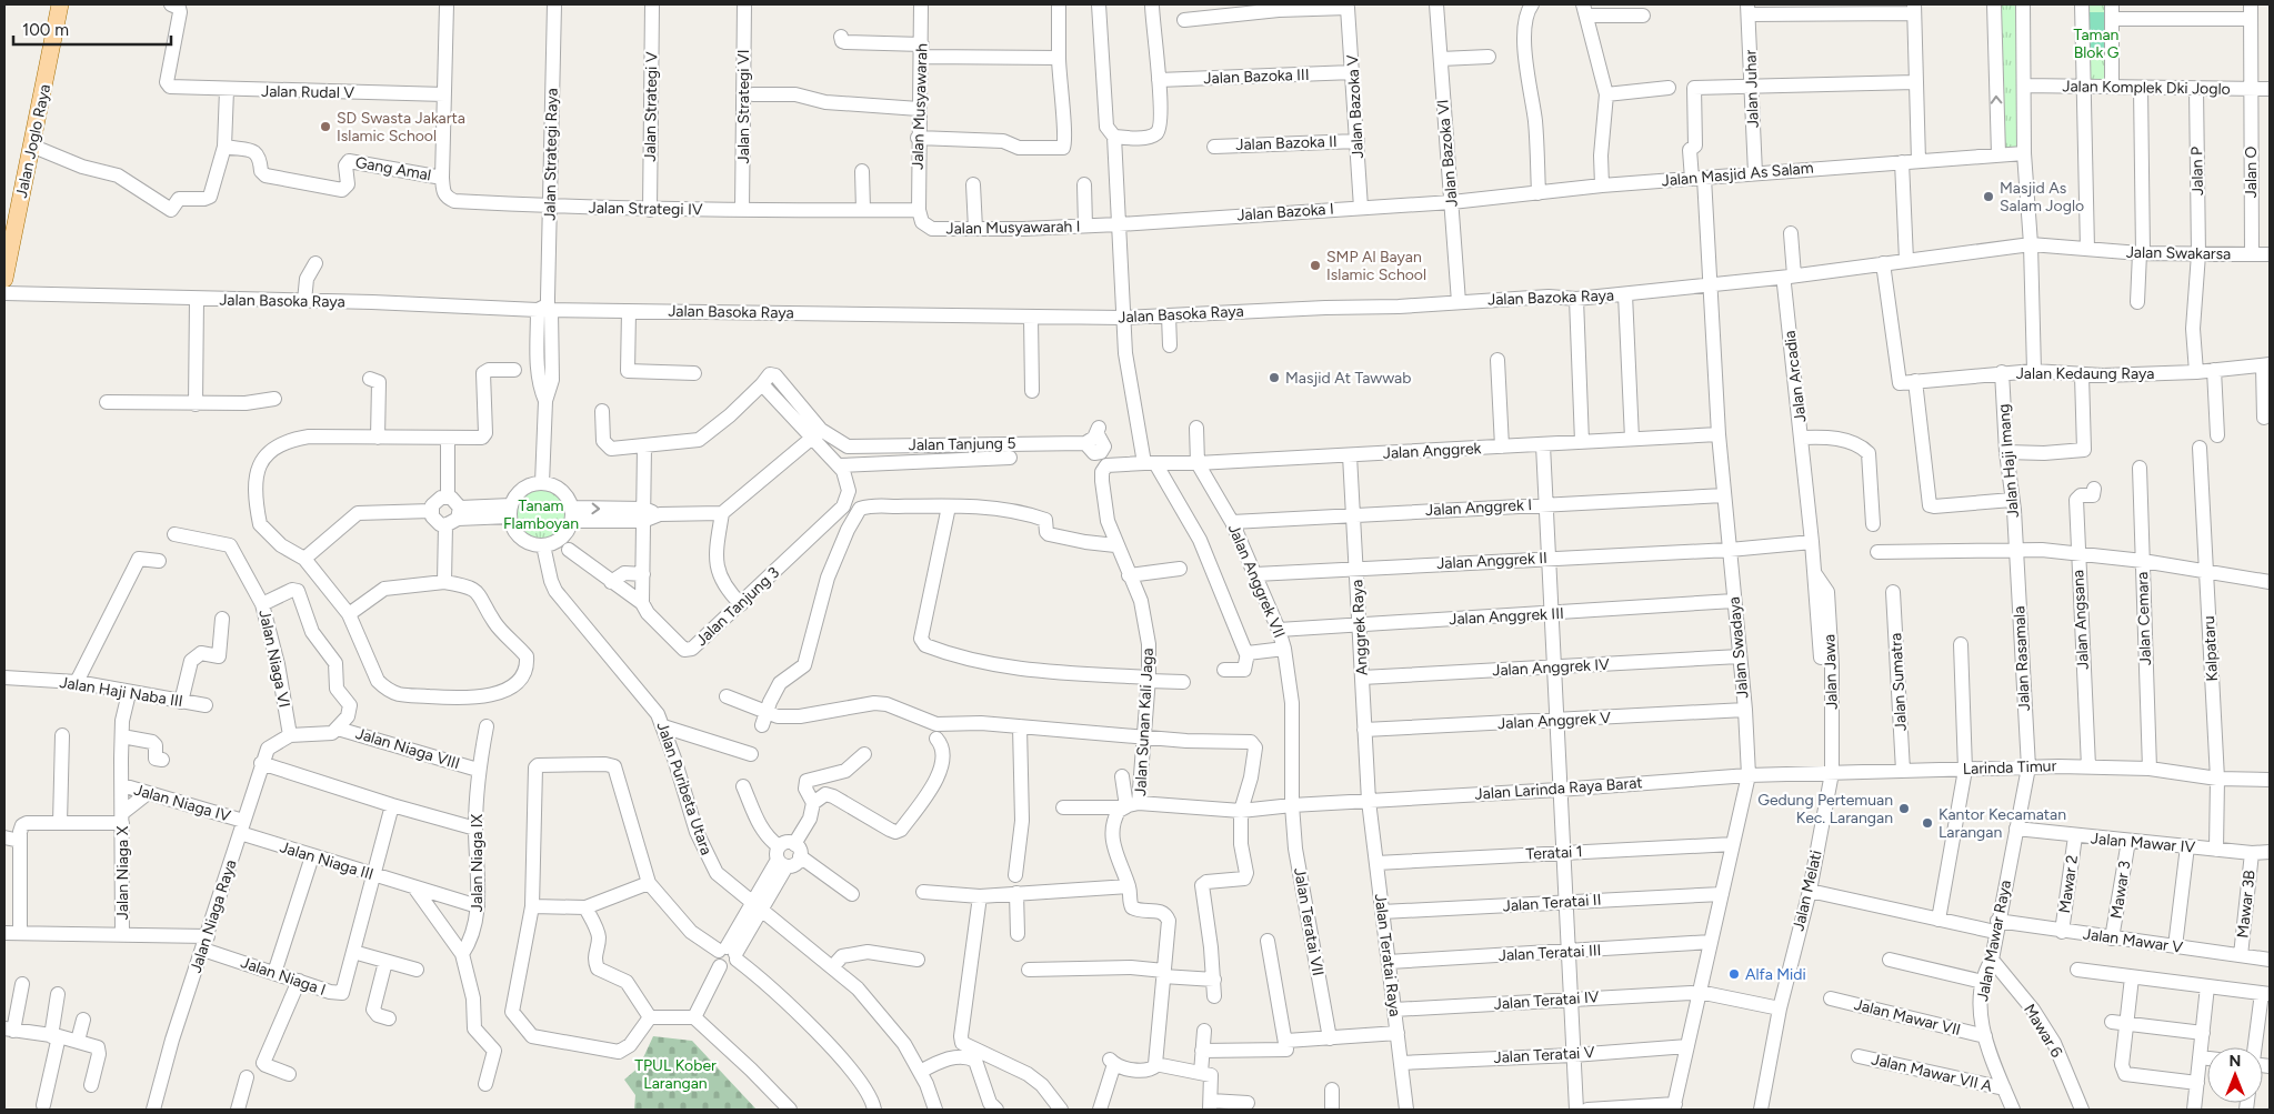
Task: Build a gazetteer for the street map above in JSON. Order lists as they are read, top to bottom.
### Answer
{
  "streets": {
    "main road": ["Jalan Joglo Raya"],
    "street": [
      "Jalan Bazoka III",
      "Jalan Komplek Dki Joglo",
      "Jalan Juhar",
      "Jalan Rudal V",
      "Jalan Strategi V",
      "Jalan Strategi VI",
      "Jalan Musyawarah",
      "Jalan Bazoka V",
      "Jalan Bazoka II",
      "Jalan Bazoka VI",
      "Jalan Strategi Raya",
      "Gang Amal",
      "Jalan P",
      "Jalan O",
      "Jalan Masjid As Salam",
      "Jalan Strategi IV",
      "Jalan Bazoka I",
      "Jalan Musyawarah I",
      "Jalan Swakarsa",
      "Jalan Bazoka Raya",
      "Jalan Basoka Raya",
      "Jalan Kedaung Raya",
      "Jalan Arcadia",
      "Jalan Tanjung 5",
      "Jalan Anggrek",
      "Jalan Haji Imang",
      "Jalan Anggrek I",
      "Jalan Anggrek II",
      "Jalan Anggrek VII",
      "Jalan Tanjung 3",
      "Jalan Anggrek III",
      "Jalan Cemara",
      "Jalan Angsana",
      "Anggrek Raya",
      "Jalan Swadaya",
      "Kalpataru",
      "Jalan Niaga VI",
      "Jalan Rasamala",
      "Jalan Anggrek IV",
      "Jalan Jawa",
      "Jalan Sumatra",
      "Jalan Haji Naba III",
      "Jalan Anggrek V",
      "Jalan Sunan Kali Jaga",
      "Jalan Niaga VIII",
      "Larinda Timur",
      "Jalan Puribeta Utara",
      "Jalan Larinda Raya Barat",
      "Jalan Niaga IV",
      "Jalan Mawar IV",
      "Teratai 1",
      "Jalan Niaga III",
      "Jalan Niaga IX",
      "Jalan Niaga X",
      "Mawar 2",
      "Mawar 3",
      "Jalan Melati",
      "Jalan Teratai II",
      "Mawar 3B",
      "Jalan Niaga Raya",
      "Jalan Teratai VII",
      "Jalan Mawar Raya",
      "Jalan Mawar V",
      "Jalan Teratai III",
      "Jalan Teratai Raya",
      "Jalan Niaga I",
      "Jalan Teratai IV",
      "Jalan Mawar VII",
      "Mawar 6",
      "Jalan Teratai V",
      "Jalan Mawar VII A"
    ]
  },
  "crossings": [
    ["Jalan Bazoka III", "Jalan Bazoka V"],
    ["Jalan Komplek Dki Joglo", "Jalan P"],
    ["Jalan Komplek Dki Joglo", "Jalan O"],
    ["Jalan Juhar", "Jalan Masjid As Salam"],
    ["Jalan Juhar", "Jalan Swadaya"],
    ["Jalan Strategi V", "Jalan Strategi IV"],
    ["Jalan Strategi VI", "Jalan Strategi IV"],
    ["Jalan Musyawarah", "Jalan Strategi IV"],
    ["Jalan Musyawarah", "Jalan Musyawarah I"],
    ["Jalan Bazoka V", "Jalan Bazoka II"],
    ["Jalan Bazoka V", "Jalan Bazoka I"],
    ["Jalan Bazoka VI", "Jalan Masjid As Salam"],
    ["Jalan Bazoka VI", "Jalan Bazoka I"],
    ["Jalan Bazoka VI", "Jalan Bazoka Raya"],
    ["Jalan Bazoka VI", "Jalan Basoka Raya"],
    ["Jalan Strategi Raya", "Jalan Strategi IV"],
    ["Jalan Strategi Raya", "Jalan Basoka Raya"],
    ["Gang Amal", "Jalan Strategi IV"],
    ["Jalan P", "Jalan Swakarsa"],
    ["Jalan P", "Jalan Kedaung Raya"],
    ["Jalan O", "Jalan Swakarsa"],
    ["Jalan Masjid As Salam", "Jalan Bazoka I"],
    ["Jalan Masjid As Salam", "Jalan Swadaya"],
    ["Jalan Strategi IV", "Jalan Musyawarah I"],
    ["Jalan Bazoka I", "Jalan Musyawarah I"],
    ["Jalan Swakarsa", "Jalan Kedaung Raya"],
    ["Jalan Swakarsa", "Jalan Arcadia"],
    ["Jalan Bazoka Raya", "Jalan Basoka Raya"],
    ["Jalan Bazoka Raya", "Jalan Swadaya"],
    ["Jalan Kedaung Raya", "Jalan Haji Imang"],
    ["Jalan Arcadia", "Jalan Jawa"],
    ["Jalan Tanjung 5", "Jalan Tanjung 3"],
    ["Jalan Anggrek", "Jalan Anggrek VII"],
    ["Jalan Anggrek", "Anggrek Raya"],
    ["Jalan Anggrek", "Jalan Swadaya"],
    ["Jalan Anggrek", "Jalan Sunan Kali Jaga"],
    ["Jalan Haji Imang", "Jalan Rasamala"],
    ["Jalan Anggrek I", "Jalan Anggrek VII"],
    ["Jalan Anggrek I", "Anggrek Raya"],
    ["Jalan Anggrek I", "Jalan Swadaya"],
    ["Jalan Anggrek II", "Jalan Anggrek VII"],
    ["Jalan Anggrek II", "Anggrek Raya"],
    ["Jalan Anggrek II", "Jalan Swadaya"],
    ["Jalan Anggrek VII", "Jalan Anggrek III"],
    ["Jalan Anggrek VII", "Jalan Larinda Raya Barat"],
    ["Jalan Anggrek VII", "Jalan Teratai VII"],
    ["Jalan Anggrek III", "Anggrek Raya"],
    ["Jalan Anggrek III", "Jalan Swadaya"],
    ["Jalan Cemara", "Larinda Timur"],
    ["Jalan Angsana", "Larinda Timur"],
    ["Anggrek Raya", "Jalan Anggrek IV"],
    ["Anggrek Raya", "Jalan Anggrek V"],
    ["Anggrek Raya", "Jalan Larinda Raya Barat"],
    ["Anggrek Raya", "Jalan Teratai Raya"],
    ["Jalan Swadaya", "Jalan Anggrek IV"],
    ["Jalan Swadaya", "Jalan Anggrek V"],
    ["Jalan Swadaya", "Larinda Timur"],
    ["Jalan Swadaya", "Jalan Larinda Raya Barat"],
    ["Jalan Swadaya", "Teratai 1"],
    ["Jalan Swadaya", "Jalan Teratai II"],
    ["Jalan Swadaya", "Jalan Teratai III"],
    ["Jalan Swadaya", "Jalan Teratai IV"],
    ["Jalan Swadaya", "Jalan Teratai V"],
    ["Kalpataru", "Larinda Timur"],
    ["Kalpataru", "Jalan Mawar IV"],
    ["Jalan Niaga VI", "Jalan Niaga Raya"],
    ["Jalan Rasamala", "Larinda Timur"],
    ["Jalan Rasamala", "Jalan Mawar Raya"],
    ["Jalan Jawa", "Larinda Timur"],
    ["Jalan Jawa", "Jalan Melati"],
    ["Jalan Sumatra", "Larinda Timur"],
    ["Jalan Haji Naba III", "Jalan Niaga X"],
    ["Jalan Sunan Kali Jaga", "Jalan Larinda Raya Barat"],
    ["Jalan Niaga VIII", "Jalan Niaga IX"],
    ["Larinda Timur", "Jalan Larinda Raya Barat"],
    ["Larinda Timur", "Jalan Melati"],
    ["Larinda Timur", "Jalan Mawar Raya"],
    ["Jalan Larinda Raya Barat", "Jalan Teratai VII"],
    ["Jalan Larinda Raya Barat", "Jalan Teratai Raya"],
    ["Jalan Niaga IV", "Jalan Niaga III"],
    ["Jalan Niaga IV", "Jalan Niaga X"],
    ["Jalan Niaga IV", "Jalan Niaga Raya"],
    ["Jalan Mawar IV", "Mawar 2"],
    ["Jalan Mawar IV", "Mawar 3"],
    ["Jalan Mawar IV", "Mawar 3B"],
    ["Jalan Mawar IV", "Jalan Mawar Raya"],
    ["Teratai 1", "Jalan Teratai Raya"],
    ["Jalan Niaga III", "Jalan Niaga IX"],
    ["Jalan Niaga III", "Jalan Niaga Raya"],
    ["Jalan Niaga III", "Jalan Niaga I"],
    ["Jalan Niaga X", "Jalan Niaga I"],
    ["Mawar 2", "Jalan Mawar V"],
    ["Mawar 3", "Jalan Mawar V"],
    ["Jalan Melati", "Jalan Mawar V"],
    ["Jalan Teratai II", "Jalan Teratai Raya"],
    ["Mawar 3B", "Jalan Mawar V"],
    ["Jalan Niaga Raya", "Jalan Niaga I"],
    ["Jalan Mawar Raya", "Jalan Mawar V"],
    ["Jalan Mawar Raya", "Jalan Mawar VII"],
    ["Jalan Mawar Raya", "Mawar 6"],
    ["Jalan Mawar Raya", "Jalan Mawar VII A"],
    ["Jalan Teratai III", "Jalan Teratai Raya"],
    ["Jalan Teratai Raya", "Jalan Teratai IV"],
    ["Jalan Teratai Raya", "Jalan Teratai V"]
  ],
  "parks": ["Taman Blok G", "Tanam Flamboyan", "TPUL Kober Larangan"],
  "places": [
    "SD Swasta Jakarta Islamic School",
    "Masjid As Salam Joglo",
    "SMP Al Bayan Islamic School",
    "Masjid At Tawwab",
    "Gedung Pertemuan Kec. Larangan",
    "Kantor Kecamatan Larangan",
    "Alfa Midi"
  ],
  "scale_bar": "100 m",
  "north": "top"
}
